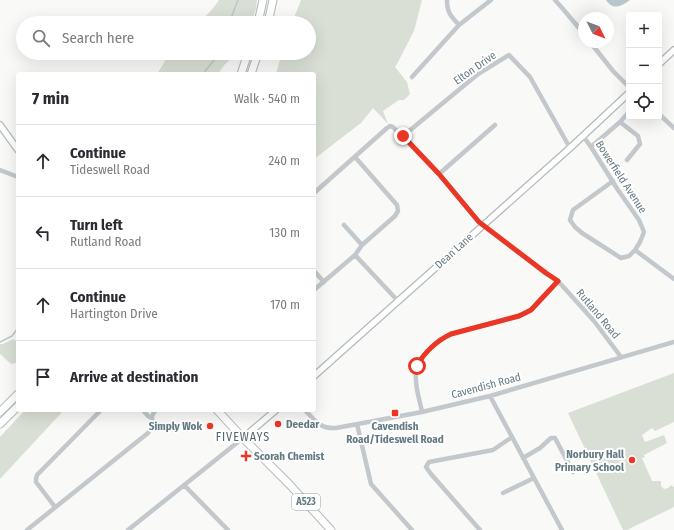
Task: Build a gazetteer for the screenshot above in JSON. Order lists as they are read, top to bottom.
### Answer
{
  "streets": {
    "highway": ["A523"],
    "main road": ["Dean Lane"],
    "street": [
      "Elton Drive",
      "Bowerfield Avenue",
      "Rutland Road",
      "Cavendish Road"
    ]
  },
  "crossings": [
    ["Elton Drive", "Dean Lane"],
    ["Elton Drive", "Rutland Road"],
    ["Bowerfield Avenue", "Dean Lane"],
    ["Dean Lane", "Rutland Road"],
    ["Rutland Road", "Cavendish Road"]
  ],
  "districts": ["FIVEWAYS"],
  "places": {
    "transit": ["Cavendish Road/Tideswell Road"],
    "other": ["Deedar", "Simply Wok", "Norbury Hall Primary School"],
    "health": ["Scorah Chemist"]
  },
  "north": "bottom right",
  "page": {
    "map_buttons": ["+", "−"],
    "search": "Search here",
    "heading": ["7 min", "Walk · 540 m"],
    "list": [
      ["Continue", "Tideswell Road", "240 m"],
      ["Turn left", "Rutland Road", "130 m"],
      ["Continue", "Hartington Drive", "170 m"],
      "Arrive at destination"
    ]
  }
}
